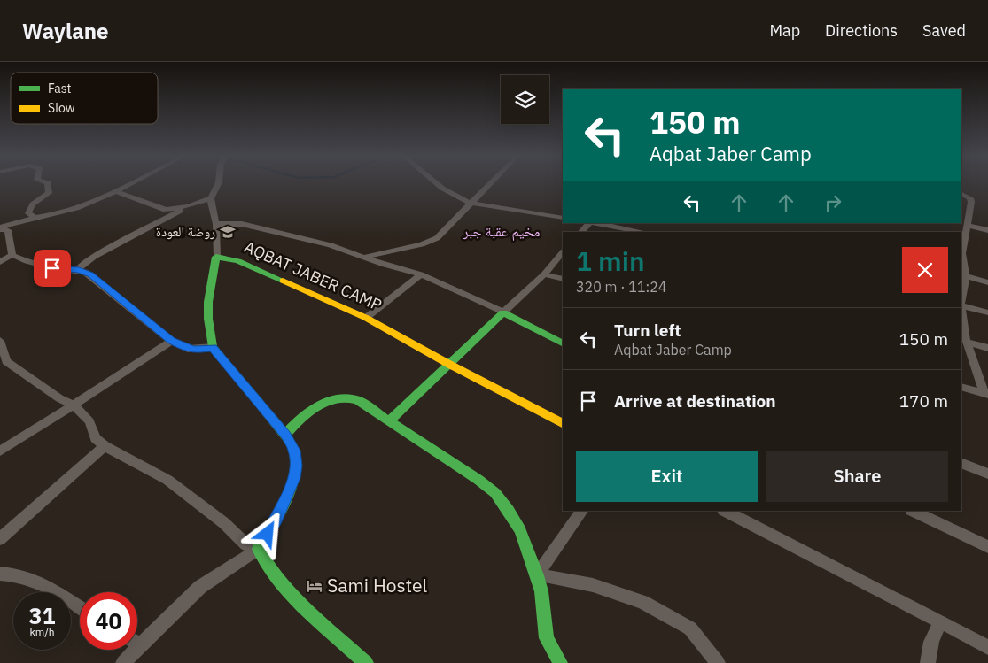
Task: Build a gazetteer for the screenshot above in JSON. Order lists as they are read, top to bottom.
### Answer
{
  "streets": {
    "street": ["AQBAT JABER CAMP"]
  },
  "districts": ["مخيم عقبة جبر"],
  "places": {
    "school or university": ["روضة العودة"],
    "hotel": ["Sami Hostel"]
  },
  "legend": ["Fast", "Slow"],
  "page": {
    "header": "Waylane",
    "nav": ["Map", "Directions", "Saved"],
    "turn": ["150 m", "Aqbat Jaber Camp"],
    "heading": ["1 min", "320 m · 11:24"],
    "list": [
      {
        "name": "Turn left",
        "note": "Aqbat Jaber Camp",
        "value": "150 m"
      },
      {
        "name": "Arrive at destination",
        "value": "170 m"
      }
    ],
    "buttons": ["Exit", "Share"],
    "speed": "31 km/h",
    "limit": "40"
  }
}
